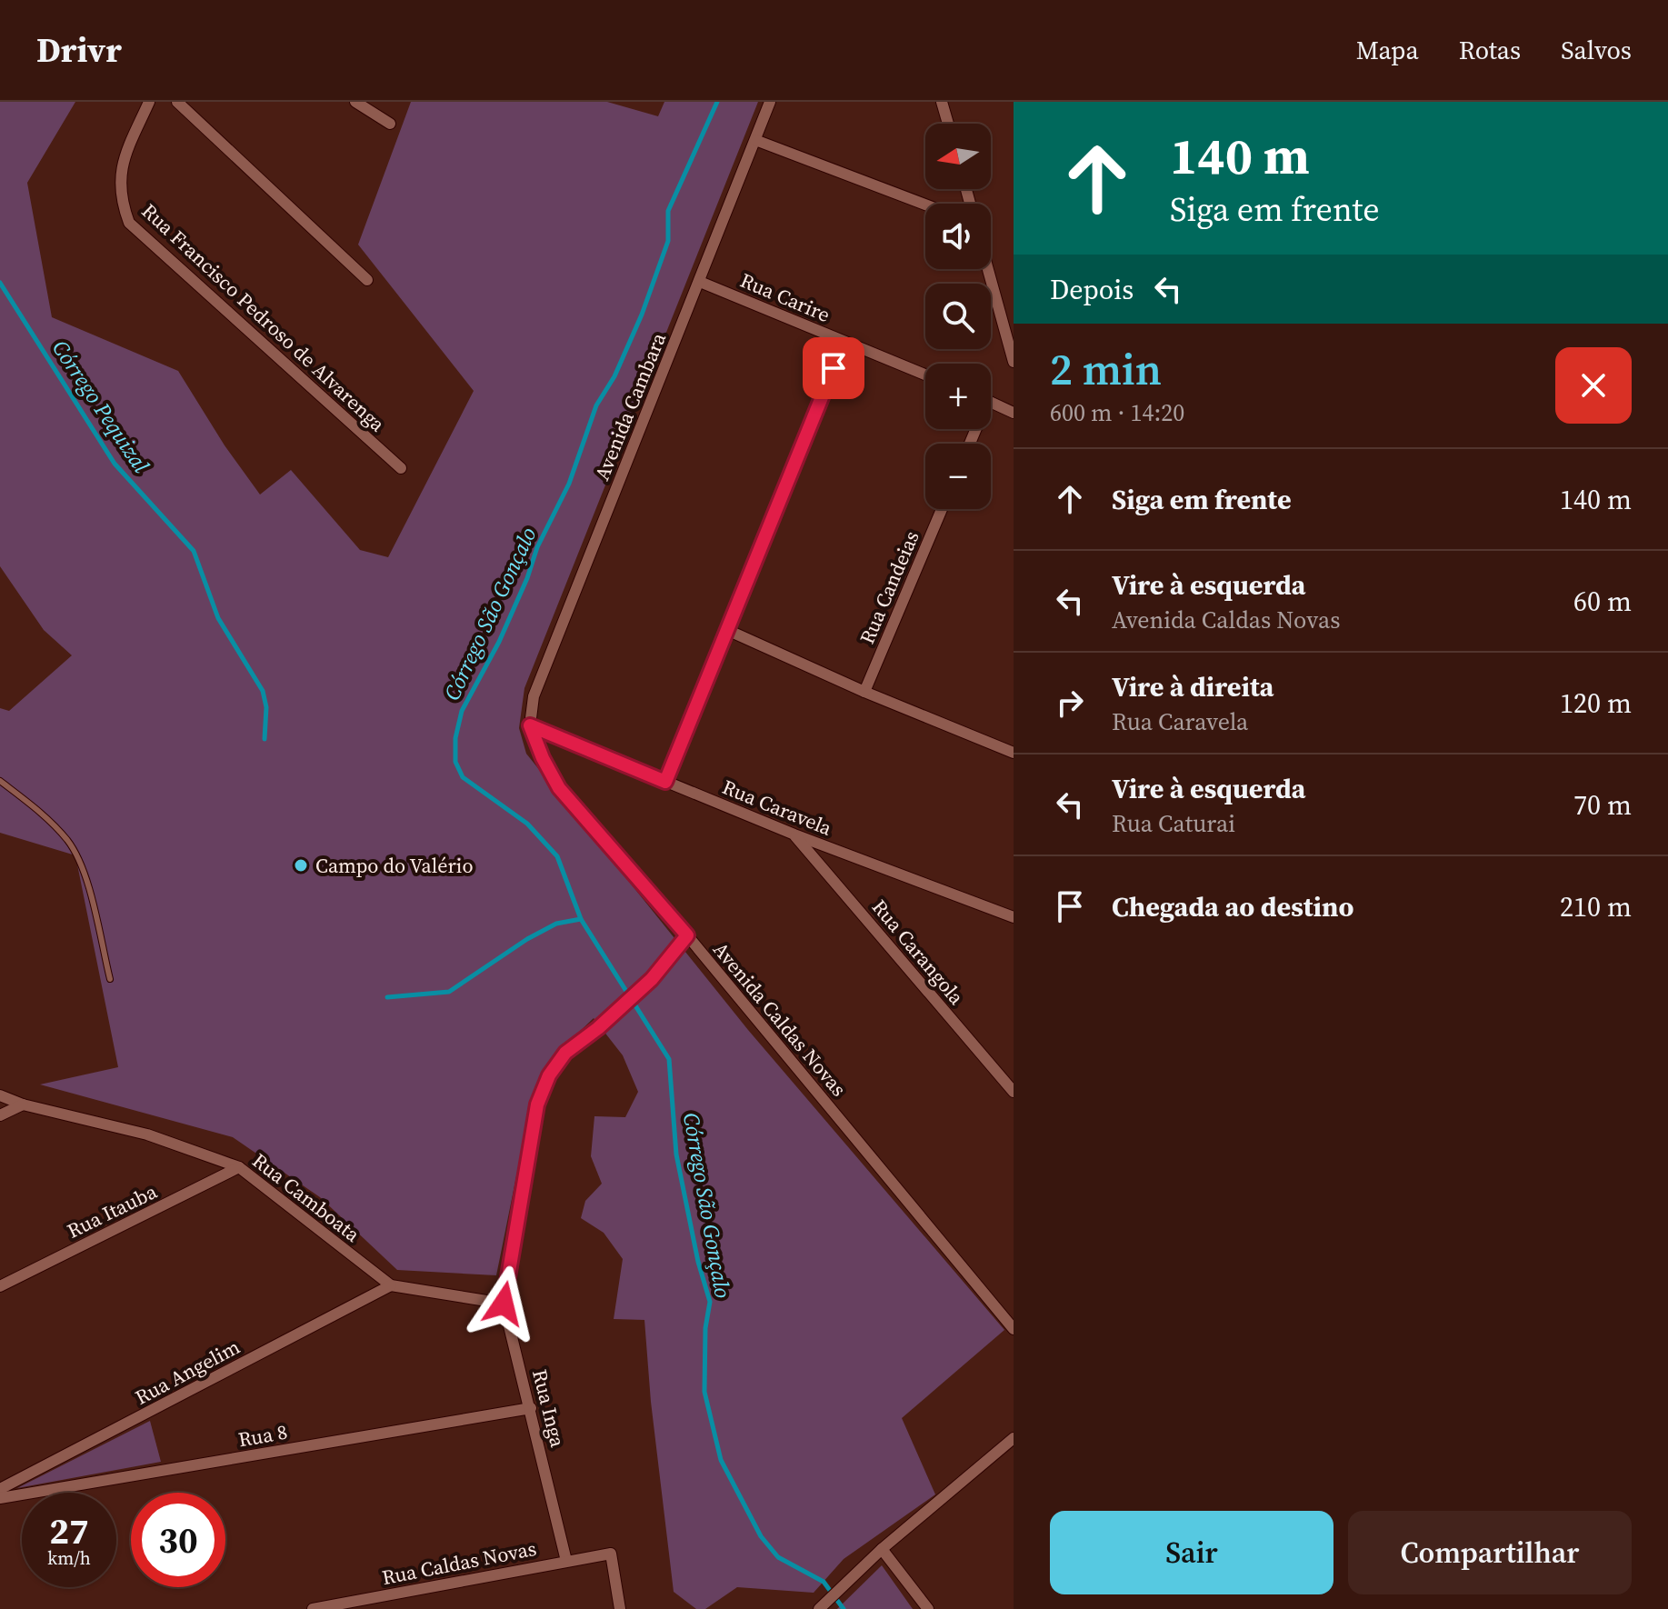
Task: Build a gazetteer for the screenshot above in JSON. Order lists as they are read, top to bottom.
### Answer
{
  "streets": {
    "street": [
      "Rua Carire",
      "Rua Francisco Pedroso de Alvarenga",
      "Avenida Cambara",
      "Rua Candeias",
      "Rua Caravela",
      "Rua Carangola",
      "Avenida Caldas Novas",
      "Rua Camboata",
      "Rua Itauba",
      "Rua Angelim",
      "Rua Inga",
      "Rua 8",
      "Rua Caldas Novas"
    ]
  },
  "crossings": [
    ["Rua Carire", "Avenida Cambara"],
    ["Avenida Cambara", "Rua Caravela"],
    ["Avenida Cambara", "Avenida Caldas Novas"],
    ["Rua Caravela", "Rua Carangola"],
    ["Rua Caravela", "Avenida Caldas Novas"],
    ["Avenida Caldas Novas", "Rua Inga"],
    ["Rua Camboata", "Rua Itauba"],
    ["Rua Camboata", "Rua Angelim"],
    ["Rua Camboata", "Rua Inga"],
    ["Rua Inga", "Rua 8"],
    ["Rua Inga", "Rua Caldas Novas"]
  ],
  "water": ["Córrego Pequizal", "Córrego São Gonçalo"],
  "places": ["Campo do Valério"],
  "north": "left",
  "page": {
    "header": "Drivr",
    "nav": ["Mapa", "Rotas", "Salvos"],
    "turn": ["140 m", "Siga em frente"],
    "map_buttons": ["+", "−"],
    "then": "Depois",
    "heading": ["2 min", "600 m · 14:20"],
    "list": [
      {
        "name": "Siga em frente",
        "value": "140 m"
      },
      {
        "name": "Vire à esquerda",
        "note": "Avenida Caldas Novas",
        "value": "60 m"
      },
      {
        "name": "Vire à direita",
        "note": "Rua Caravela",
        "value": "120 m"
      },
      {
        "name": "Vire à esquerda",
        "note": "Rua Caturai",
        "value": "70 m"
      },
      {
        "name": "Chegada ao destino",
        "value": "210 m"
      }
    ],
    "speed": "27 km/h",
    "limit": "30",
    "buttons": ["Sair", "Compartilhar"]
  }
}
